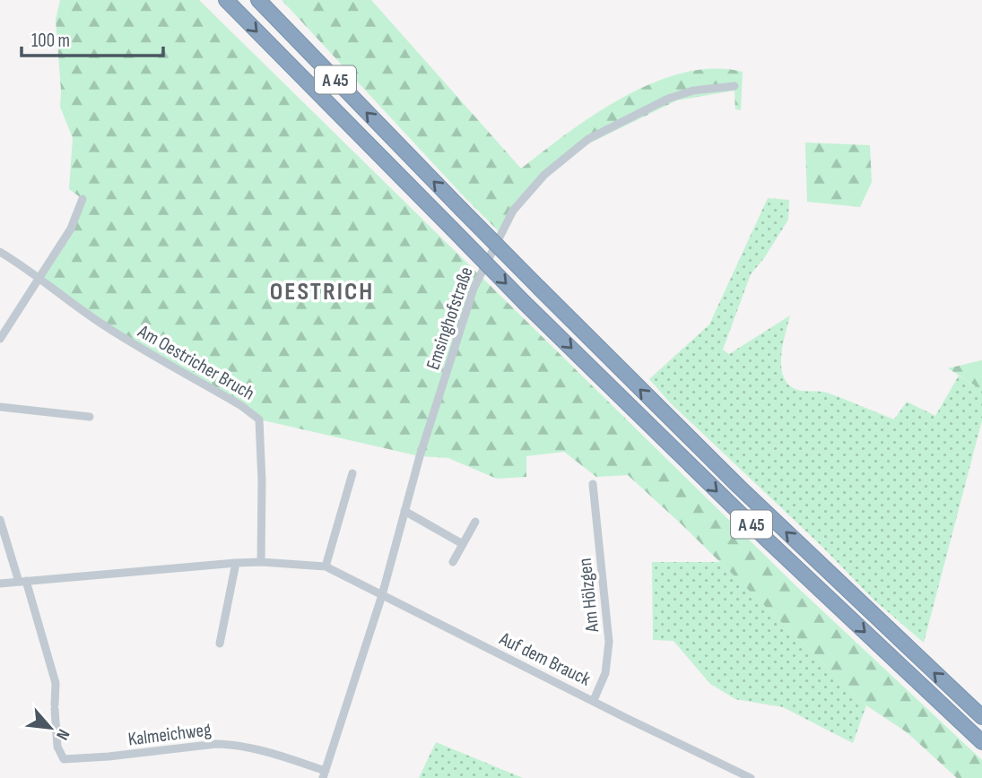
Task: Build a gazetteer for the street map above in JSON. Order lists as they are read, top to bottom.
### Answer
{
  "streets": {
    "highway": ["A 45"],
    "street": [
      "Emsinghofstraße",
      "Am Oestricher Bruch",
      "Am Hölzgen",
      "Auf dem Brauck",
      "Kalmeichweg"
    ]
  },
  "crossings": [
    ["Emsinghofstraße", "Auf dem Brauck"],
    ["Emsinghofstraße", "Kalmeichweg"],
    ["Am Oestricher Bruch", "Auf dem Brauck"],
    ["Am Hölzgen", "Auf dem Brauck"],
    ["Auf dem Brauck", "Kalmeichweg"]
  ],
  "districts": ["OESTRICH"],
  "scale_bar": "100 m",
  "north": "bottom right"
}
